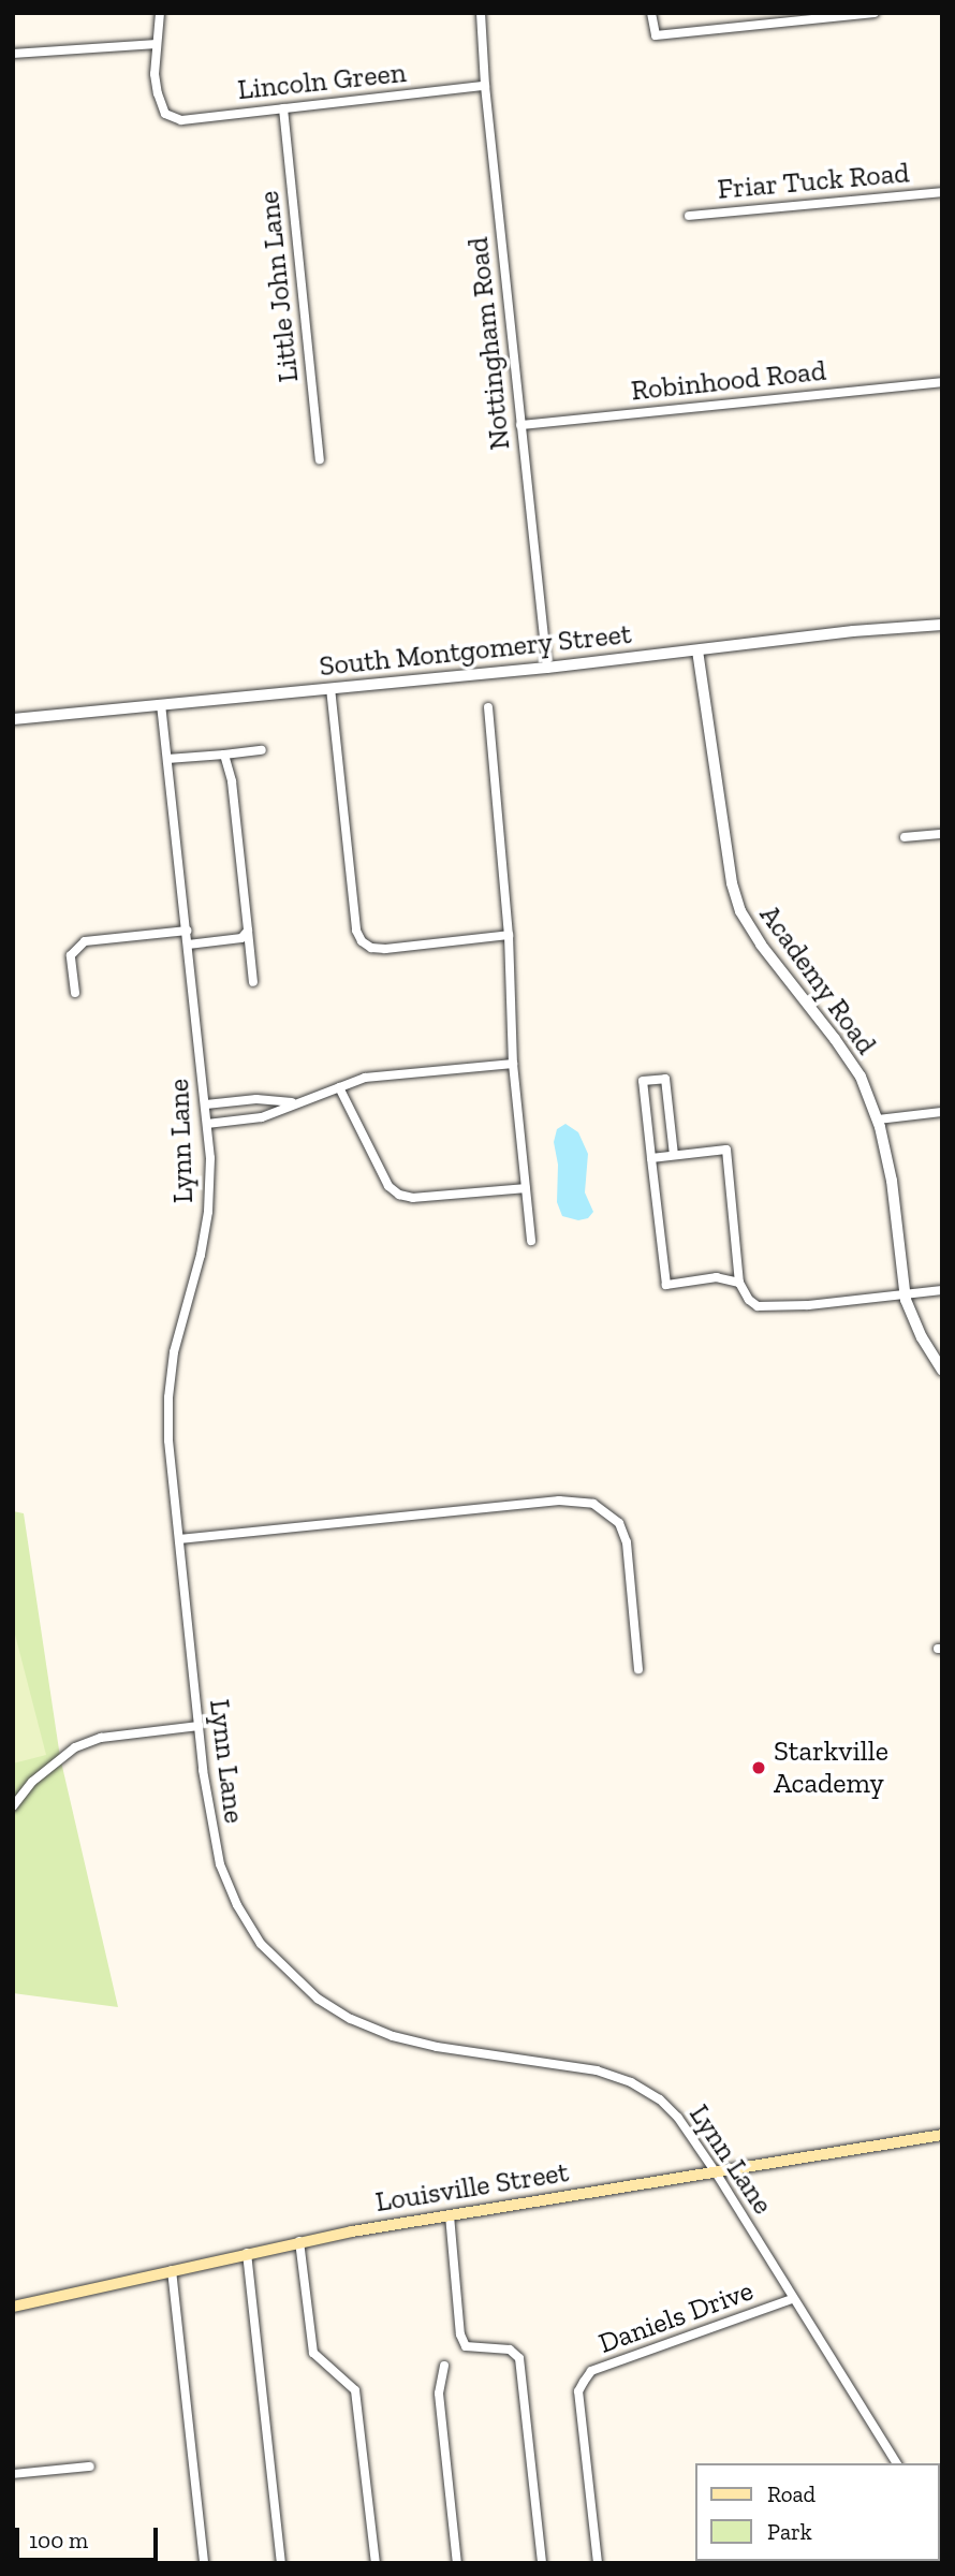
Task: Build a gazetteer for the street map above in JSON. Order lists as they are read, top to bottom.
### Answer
{
  "streets": {
    "main road": ["Louisville Street"],
    "street": [
      "Lincoln Green",
      "Friar Tuck Road",
      "Little John Lane",
      "Nottingham Road",
      "Robinhood Road",
      "South Montgomery Street",
      "Academy Road",
      "Lynn Lane",
      "Daniels Drive"
    ]
  },
  "crossings": [
    ["Lincoln Green", "Little John Lane"],
    ["Lincoln Green", "Nottingham Road"],
    ["Nottingham Road", "Robinhood Road"],
    ["Nottingham Road", "South Montgomery Street"],
    ["South Montgomery Street", "Academy Road"],
    ["South Montgomery Street", "Lynn Lane"],
    ["Lynn Lane", "Louisville Street"],
    ["Lynn Lane", "Daniels Drive"]
  ],
  "places": ["Starkville Academy"],
  "legend": ["Road", "Park"],
  "scale_bar": "100 m"
}
